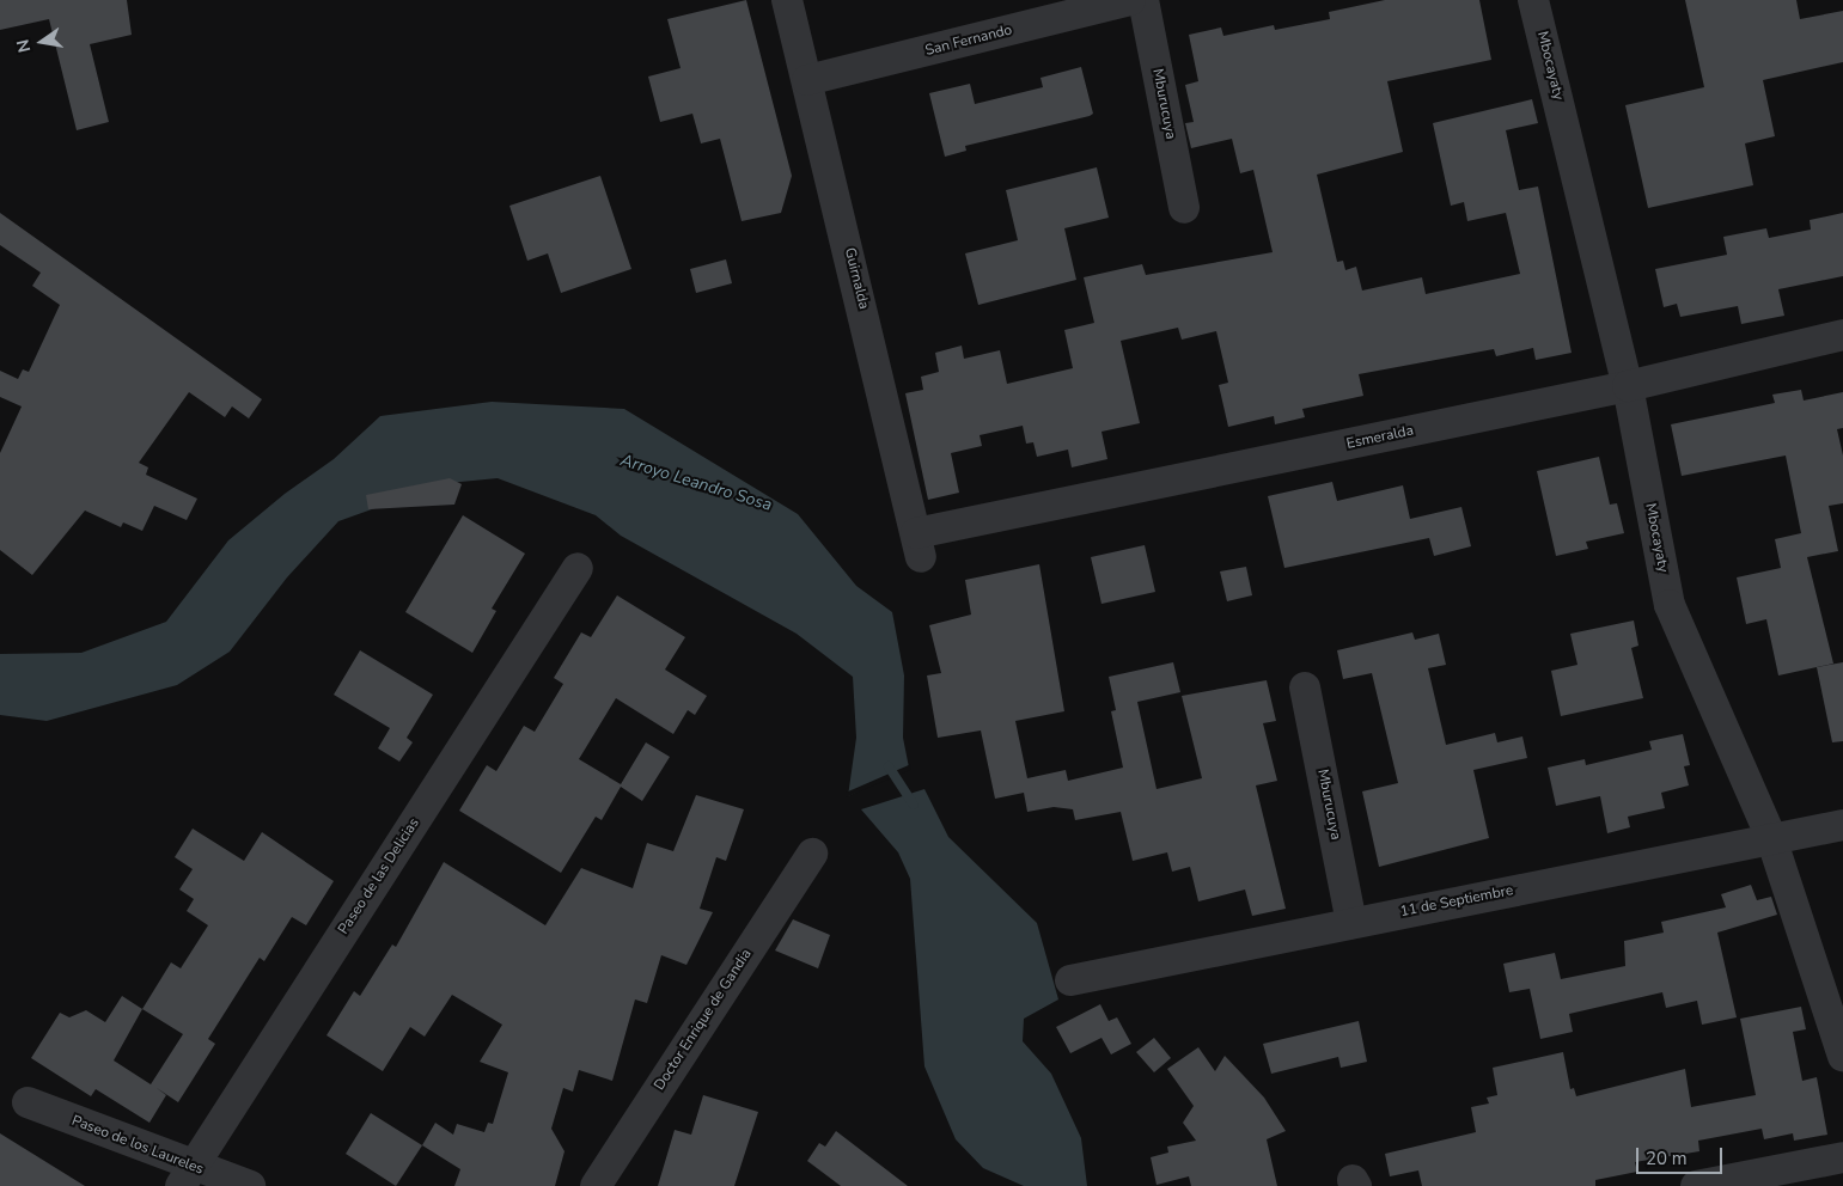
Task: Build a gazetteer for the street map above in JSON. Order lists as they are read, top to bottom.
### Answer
{
  "streets": {
    "street": [
      "San Fernando",
      "Mbocayaty",
      "Mburucuya",
      "Guirnalda",
      "Esmeralda",
      "Paseo de las Delicias",
      "11 de Septiembre",
      "Doctor Enrique de Gandia",
      "Paseo de los Laureles"
    ]
  },
  "crossings": [
    ["San Fernando", "Guirnalda"],
    ["Mbocayaty", "Esmeralda"],
    ["Mbocayaty", "11 de Septiembre"],
    ["Mburucuya", "11 de Septiembre"],
    ["Guirnalda", "Esmeralda"],
    ["Paseo de las Delicias", "Paseo de los Laureles"]
  ],
  "water": ["Arroyo Leandro Sosa"],
  "scale_bar": "20 m",
  "north": "left"
}
